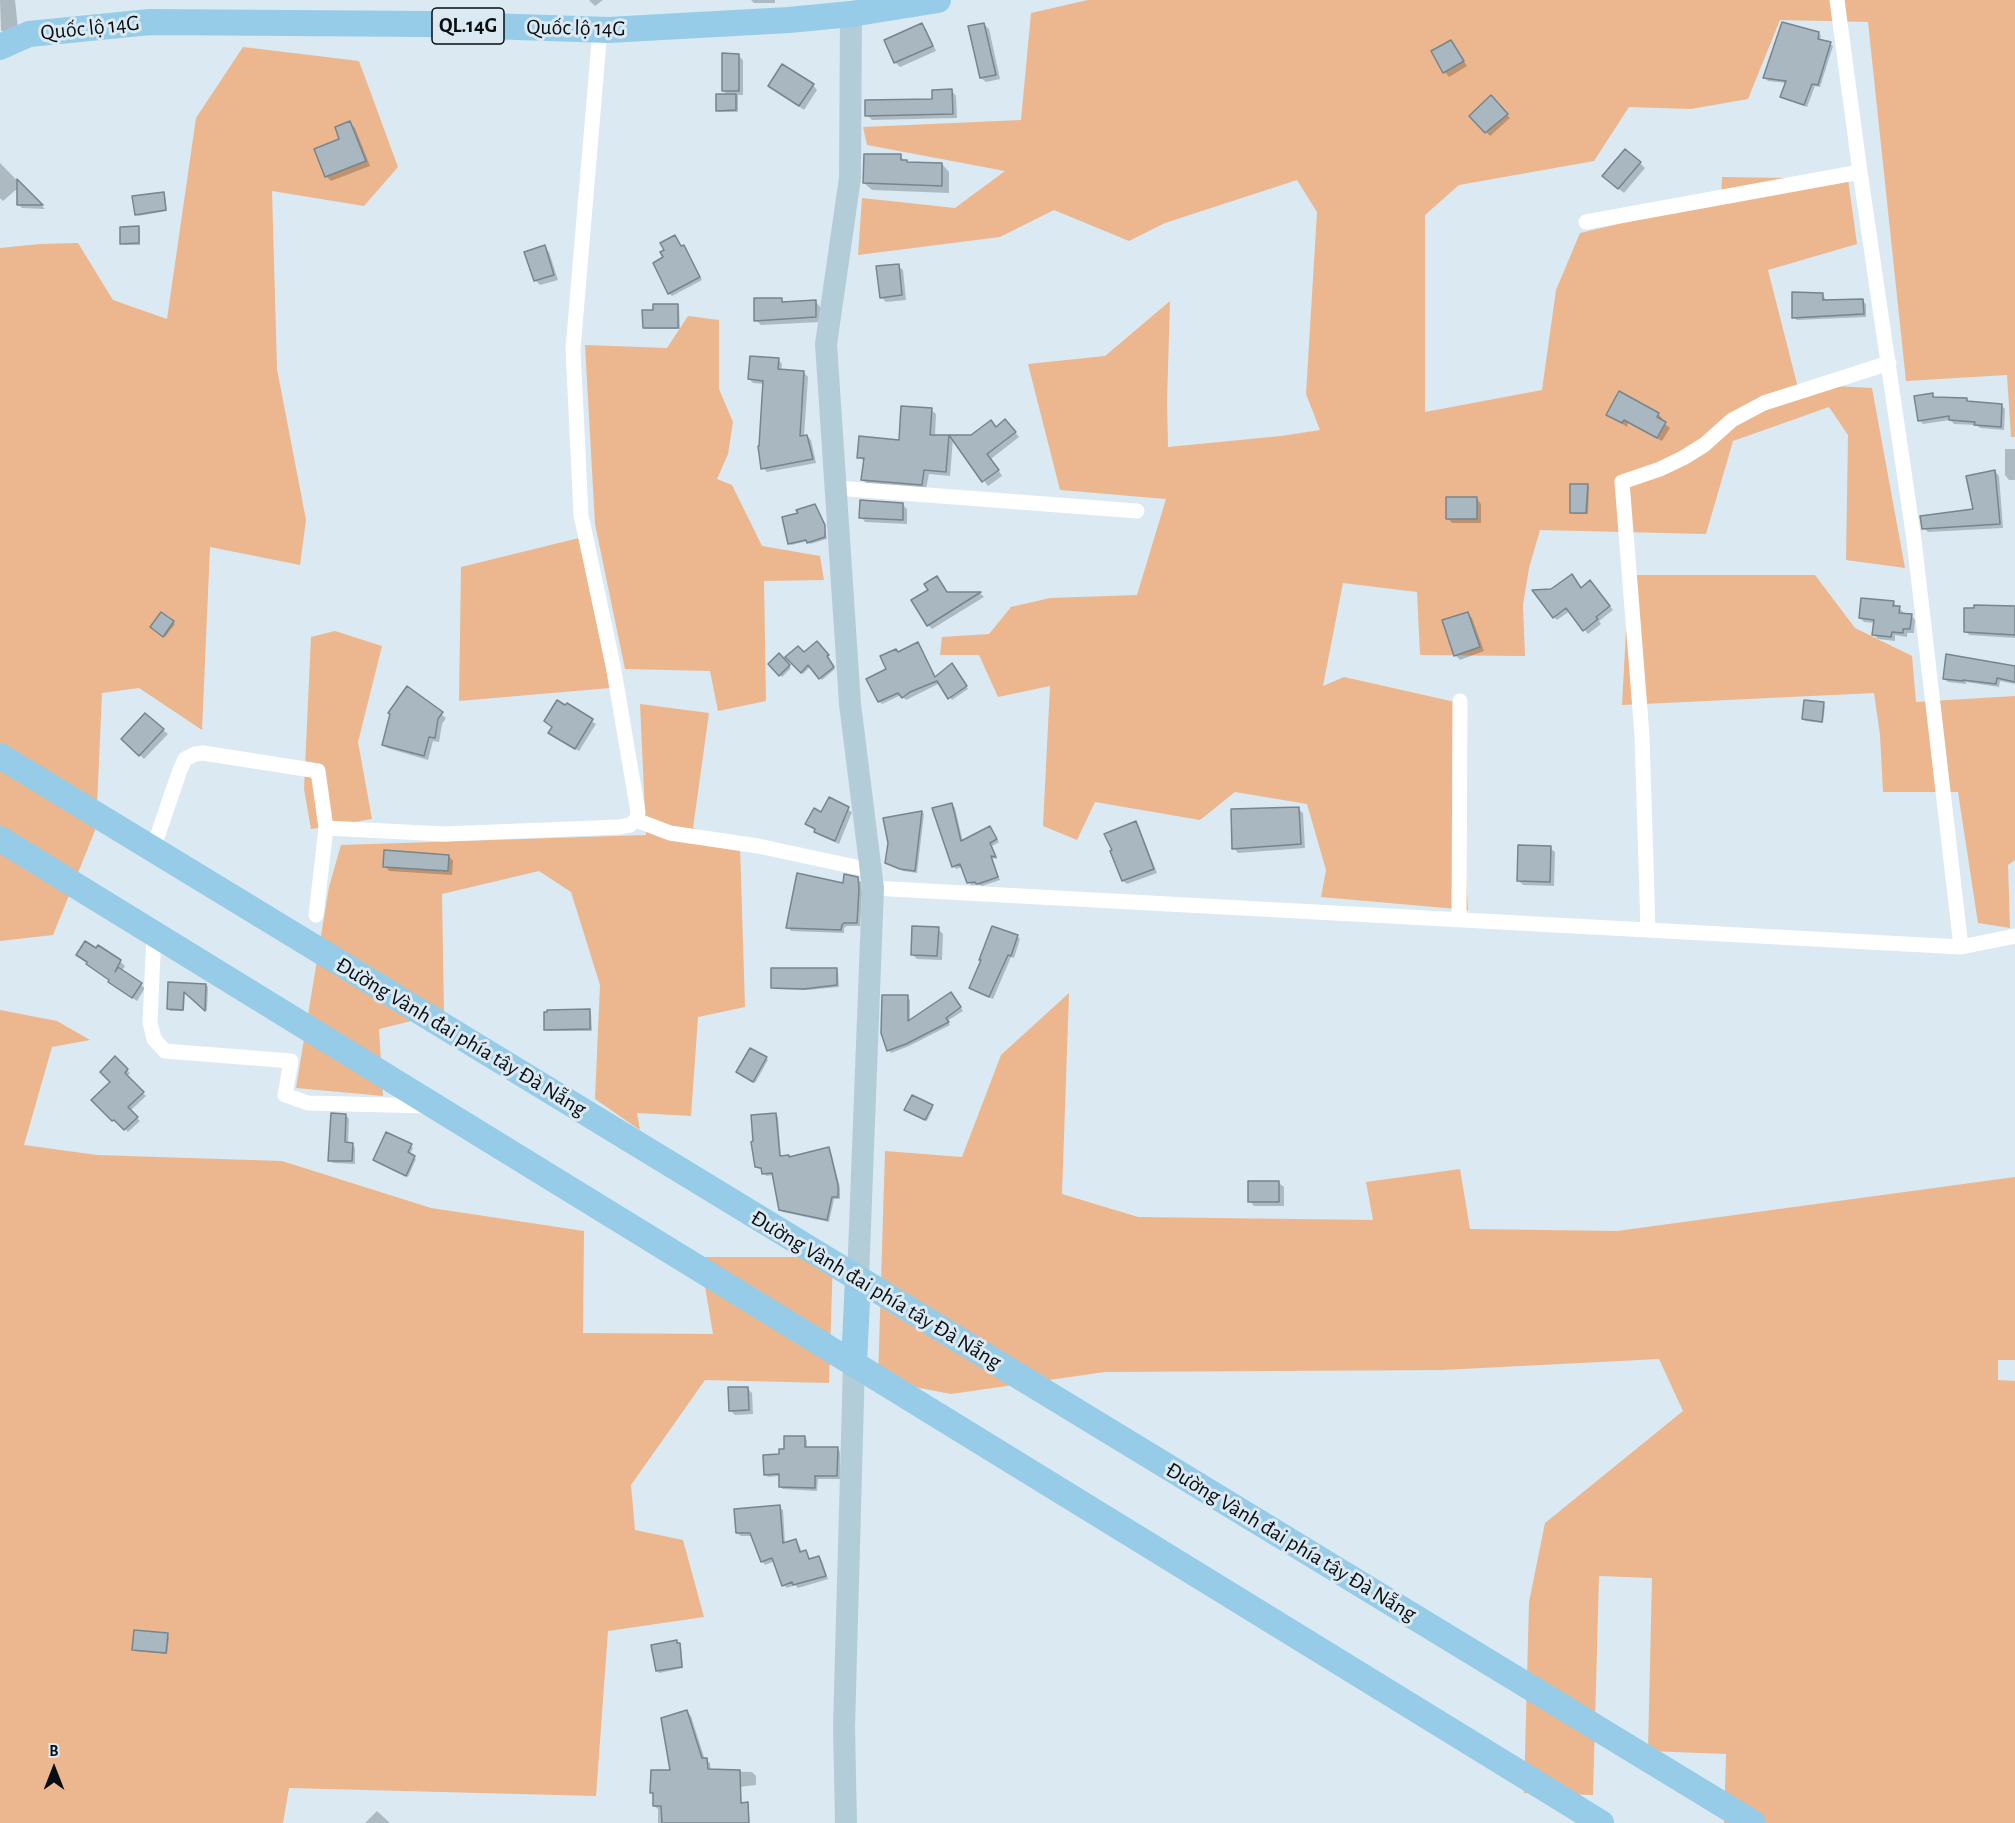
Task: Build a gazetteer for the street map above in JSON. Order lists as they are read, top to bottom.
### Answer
{
  "streets": {
    "main road": ["QL.14G", "Quốc lộ 14G", "Đường Vành đai phía tây Đà Nẵng"]
  },
  "north": "top"
}
